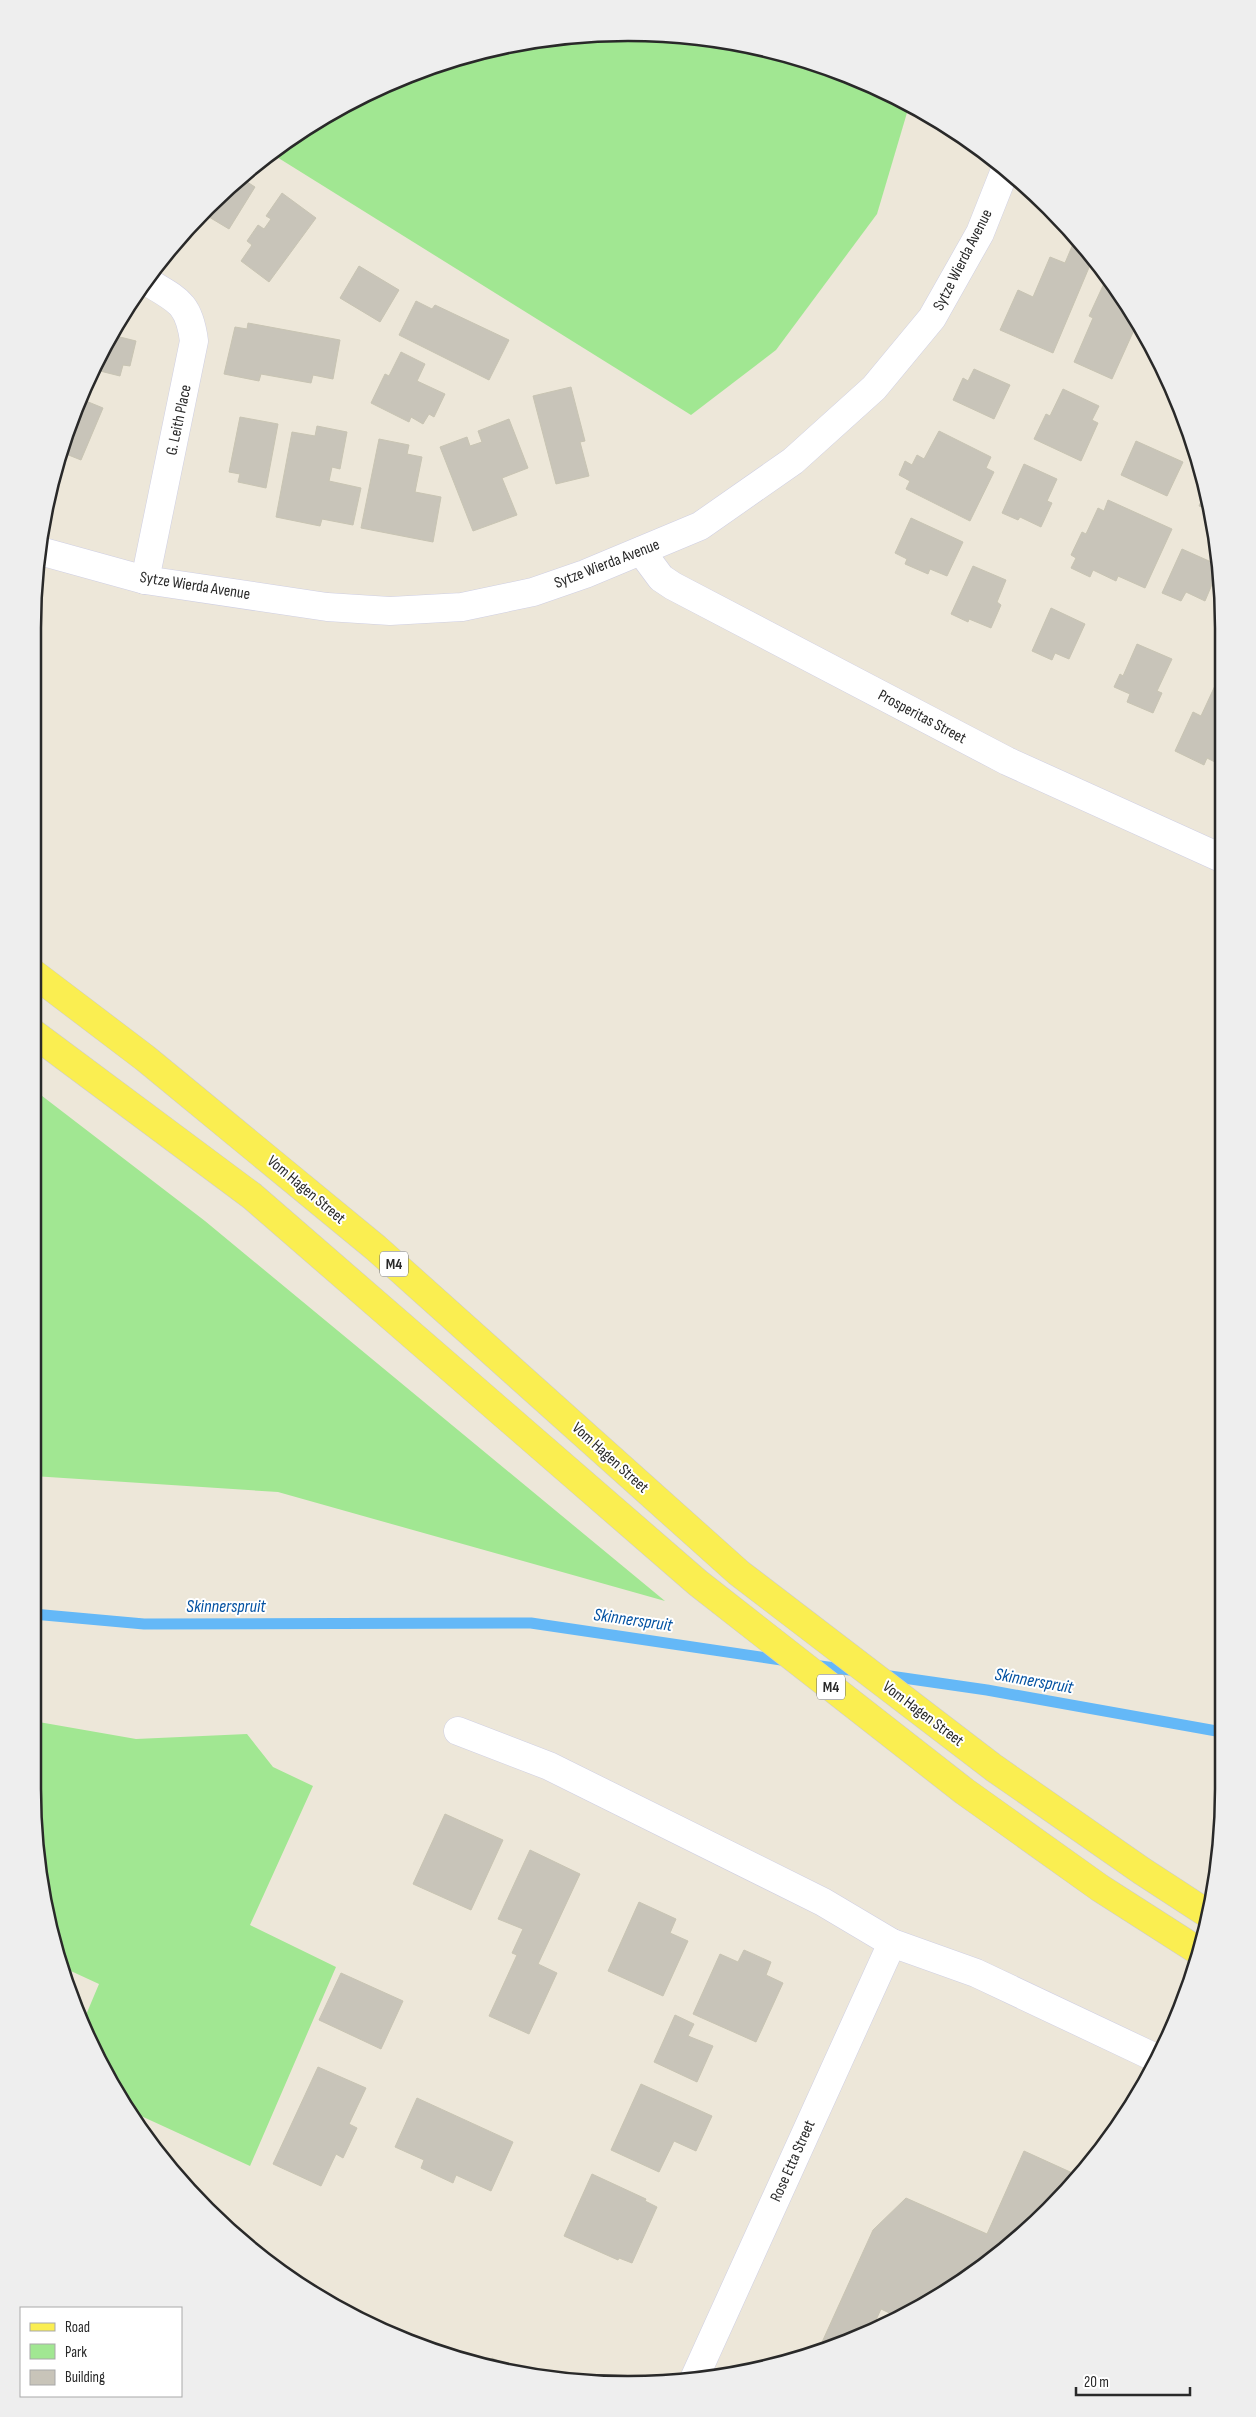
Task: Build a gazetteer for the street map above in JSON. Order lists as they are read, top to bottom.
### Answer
{
  "streets": {
    "main road": ["Vom Hagen Street", "M4"],
    "street": [
      "Sytze Wierda Avenue",
      "G. Leith Place",
      "Prosperitas Street",
      "Rose Etta Street"
    ]
  },
  "crossings": [
    ["Sytze Wierda Avenue", "G. Leith Place"],
    ["Sytze Wierda Avenue", "Prosperitas Street"]
  ],
  "water": ["Skinnerspruit"],
  "legend": ["Road", "Park", "Building"],
  "scale_bar": "20 m"
}
